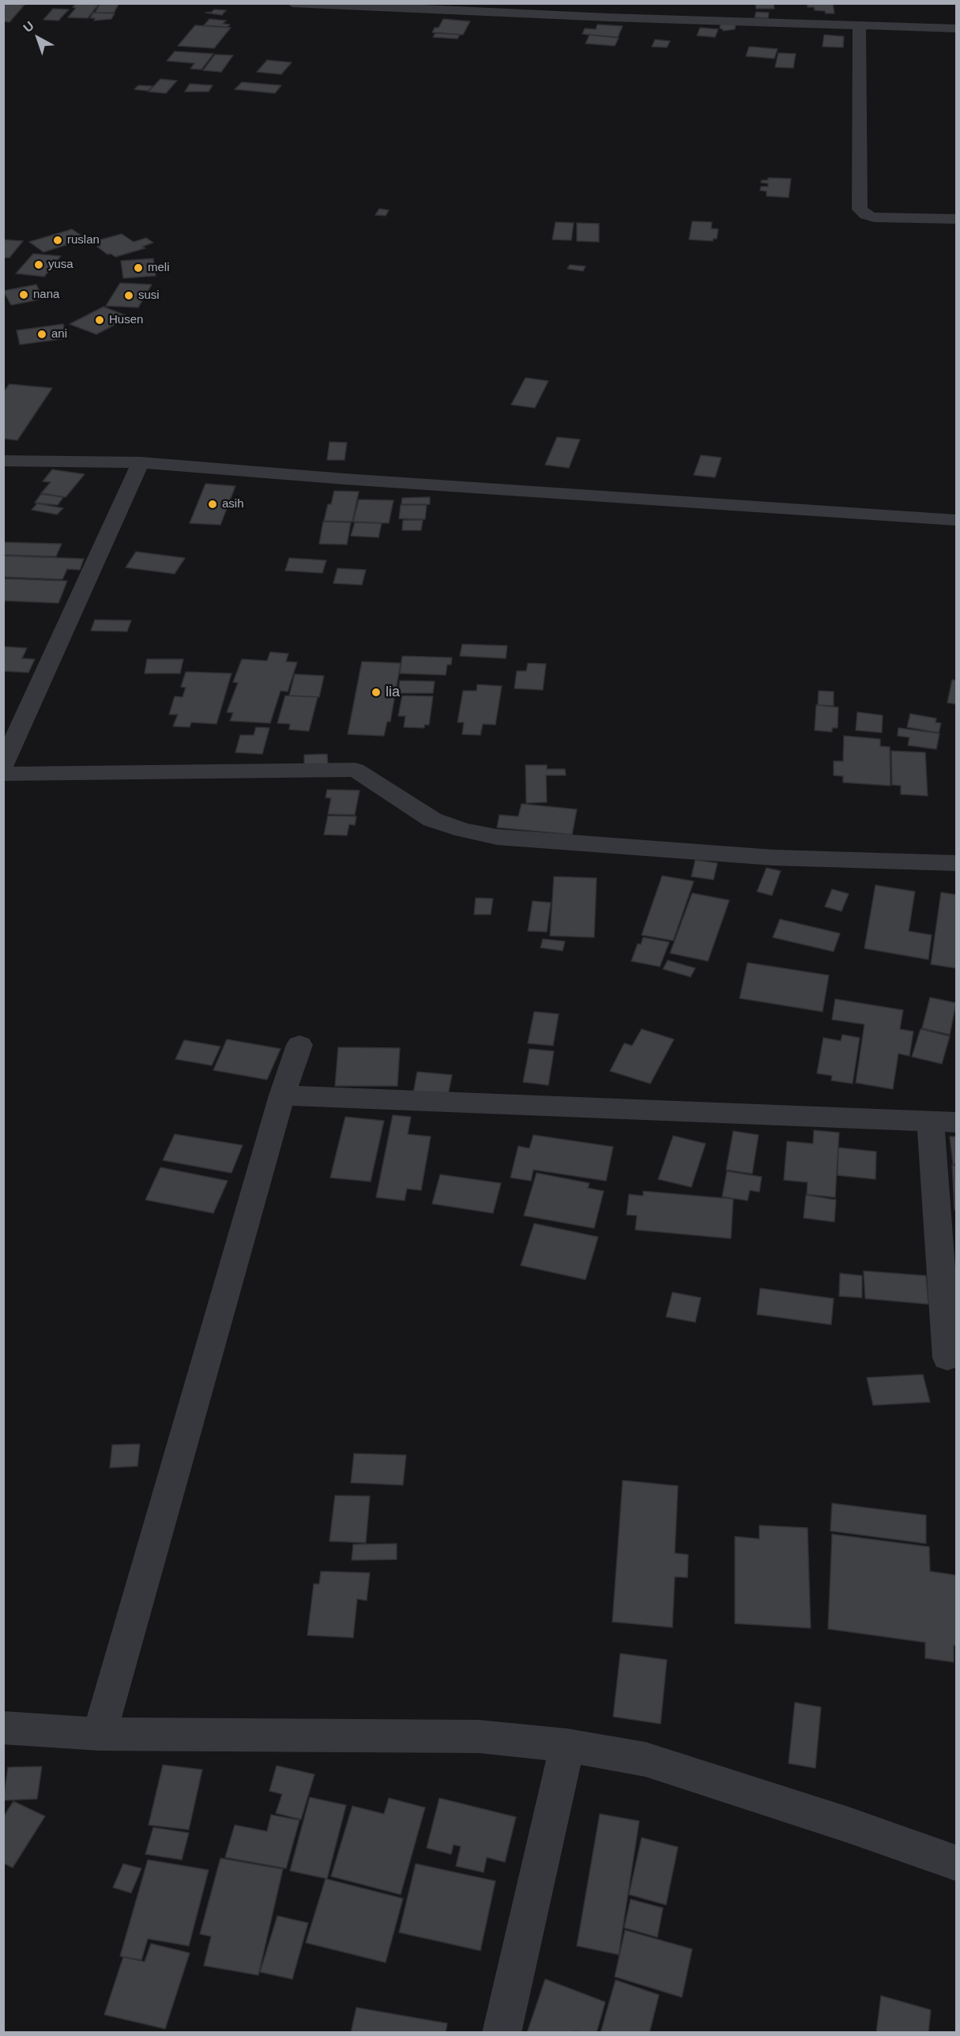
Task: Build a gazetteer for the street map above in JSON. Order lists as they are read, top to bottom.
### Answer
{
  "places": [
    "ruslan",
    "yusa",
    "meli",
    "nana",
    "susi",
    "Husen",
    "ani",
    "asih",
    "lia"
  ],
  "north": "top left"
}
